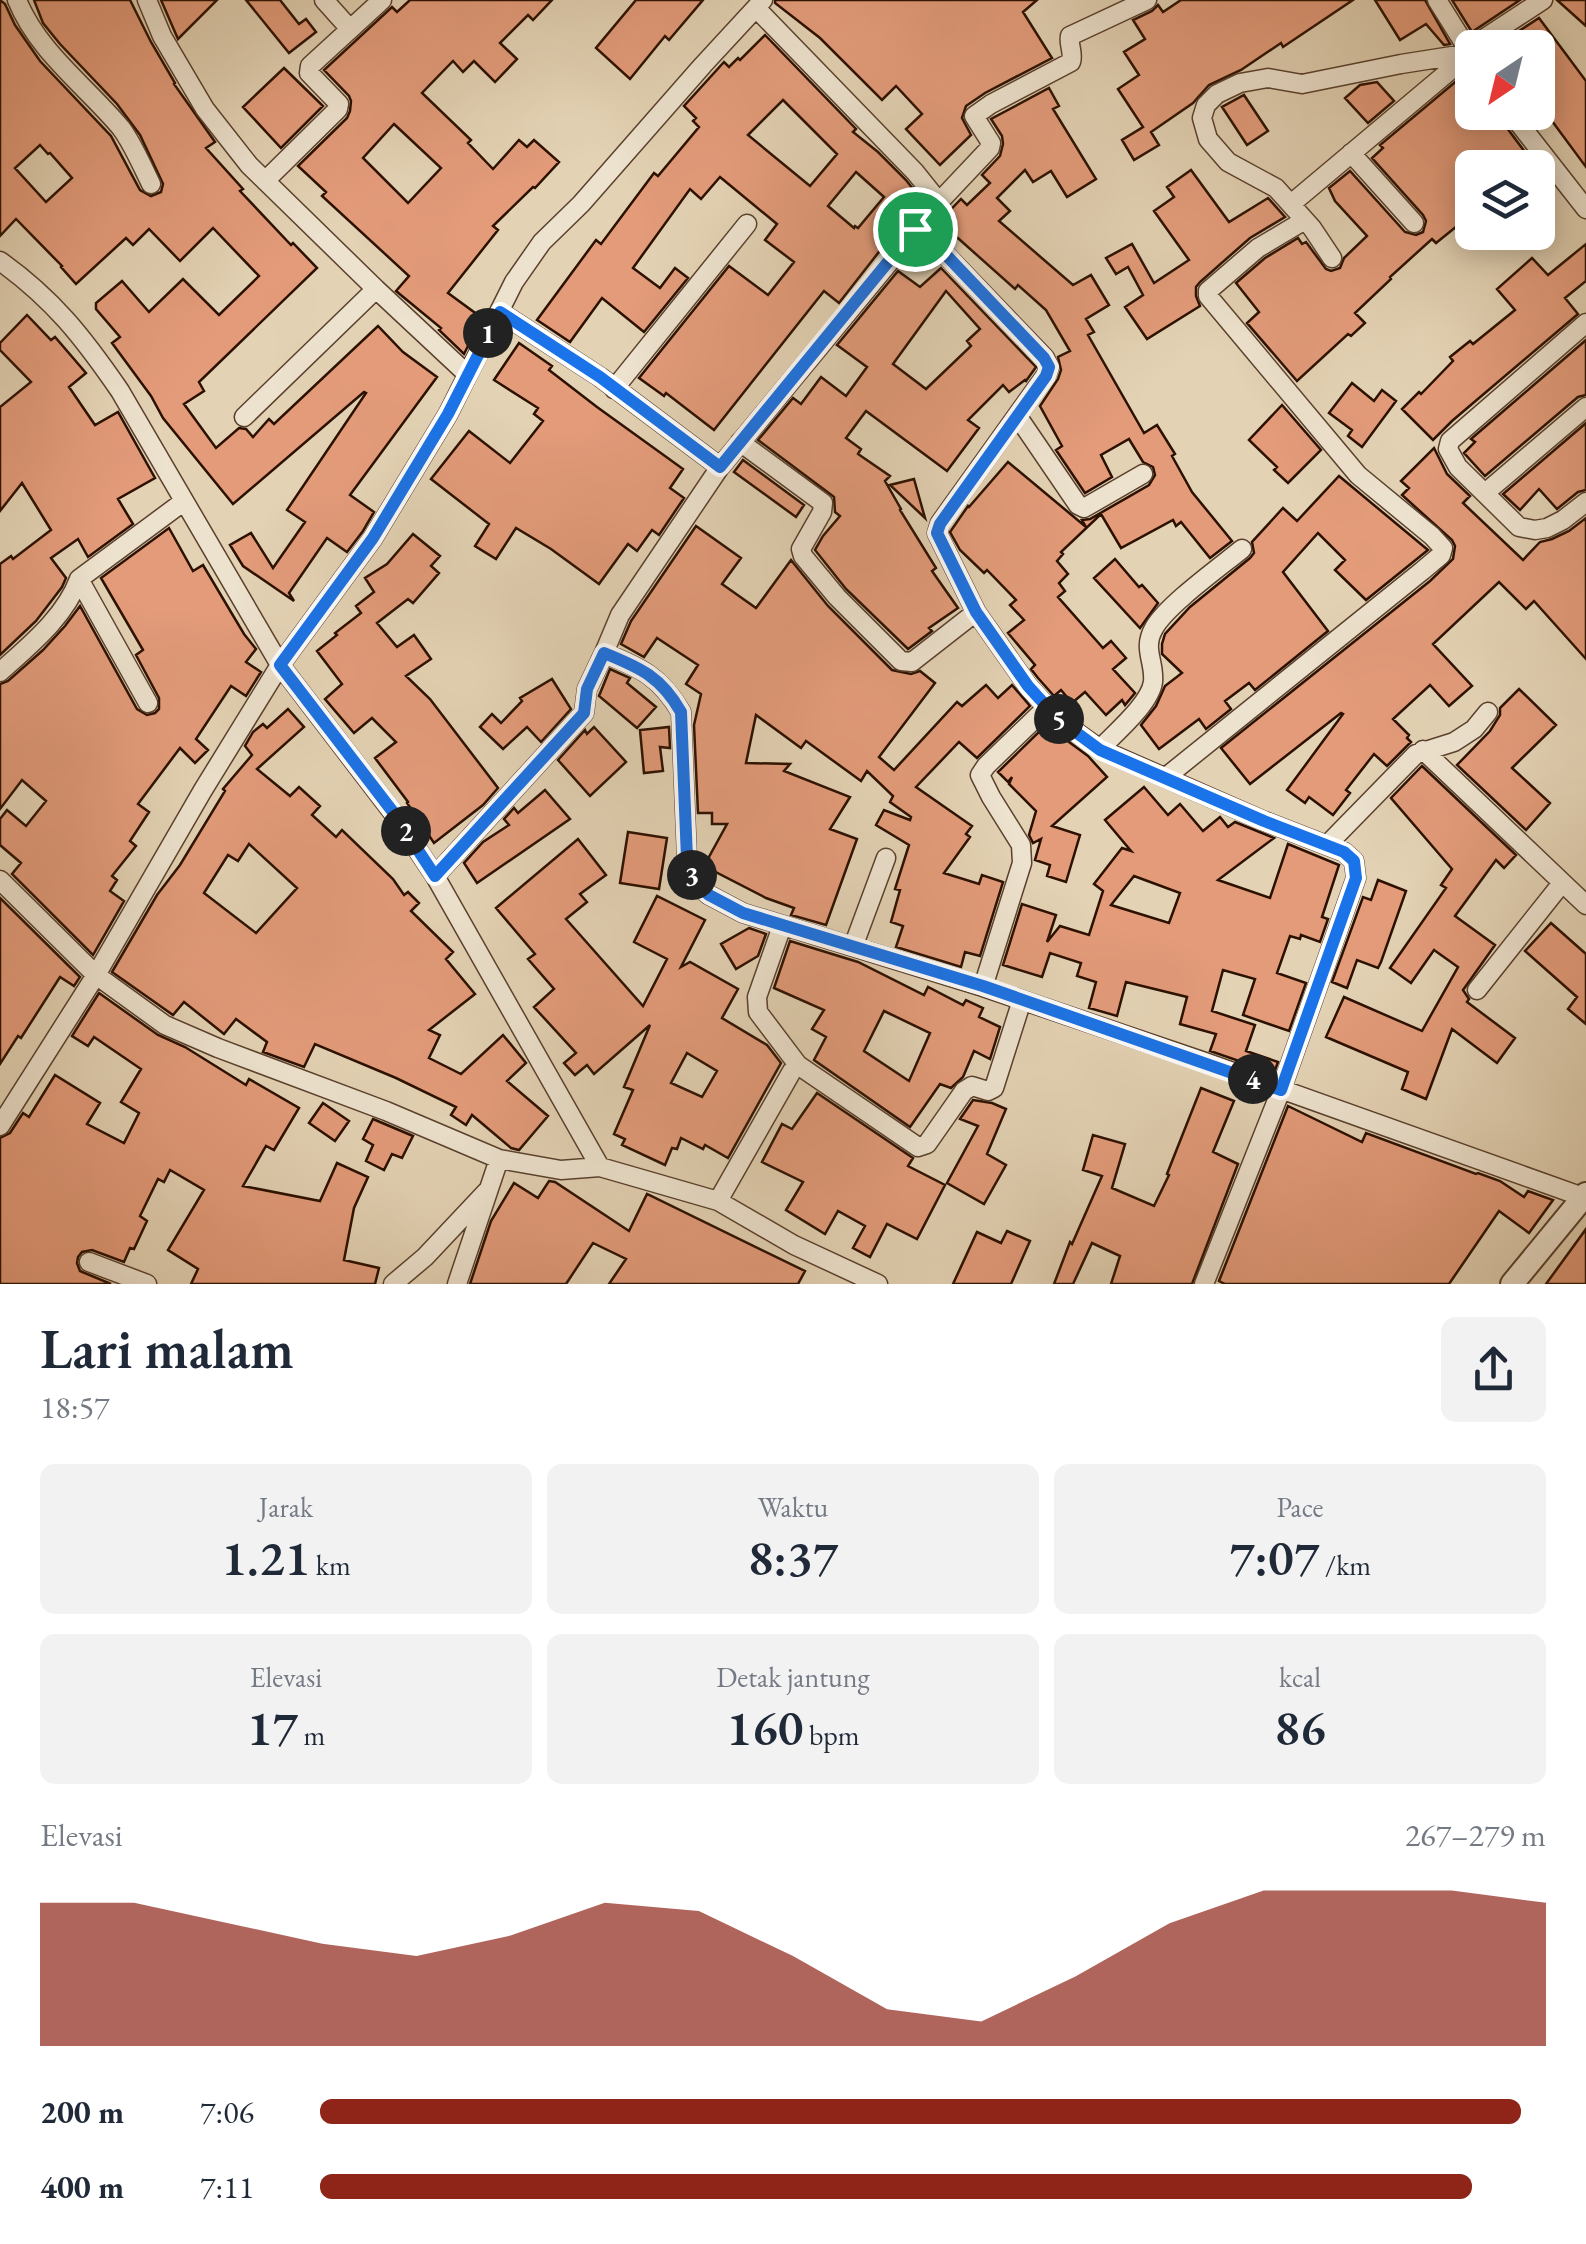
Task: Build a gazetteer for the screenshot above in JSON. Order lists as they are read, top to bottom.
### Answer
{
  "north": "bottom left",
  "page": {
    "pins": [
      "1",
      "5",
      "2",
      "3",
      "4"
    ],
    "heading": ["Lari malam", "18:57"],
    "stats": [
      ["Jarak", "1.21 km"],
      ["Waktu", "8:37"],
      ["Pace", "7:07 /km"],
      ["Elevasi", "17 m"],
      ["Detak jantung", "160 bpm"],
      ["kcal", "86"]
    ],
    "chart": ["Elevasi", "267–279 m"],
    "list": [
      {
        "name": "200 m",
        "note": "7:06"
      },
      {
        "name": "400 m",
        "note": "7:11"
      }
    ]
  }
}
